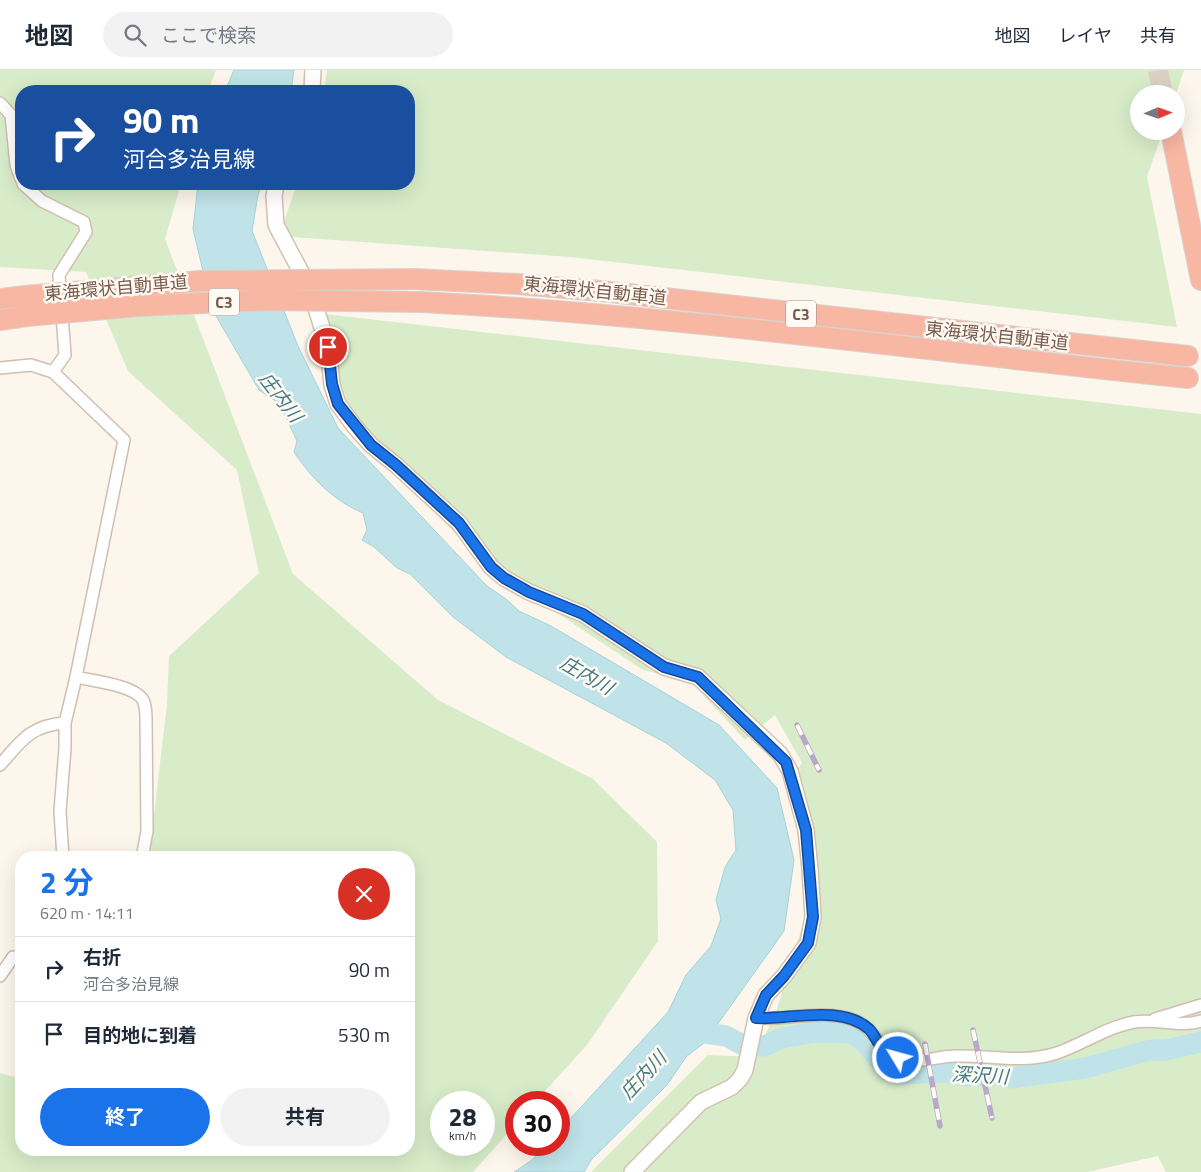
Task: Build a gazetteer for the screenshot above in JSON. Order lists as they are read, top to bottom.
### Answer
{
  "streets": {
    "highway": ["東海環状自動車道", "C3"]
  },
  "water": ["庄内川", "深沢川"],
  "north": "right",
  "page": {
    "header": "地図",
    "search": "ここで検索",
    "nav": ["地図", "レイヤ", "共有"],
    "turn": ["90 m", "河合多治見線"],
    "heading": ["2 分", "620 m · 14:11"],
    "list": [
      {
        "name": "右折",
        "note": "河合多治見線",
        "value": "90 m"
      },
      {
        "name": "目的地に到着",
        "value": "530 m"
      }
    ],
    "buttons": ["終了", "共有"],
    "speed": "28 km/h",
    "limit": "30"
  }
}
